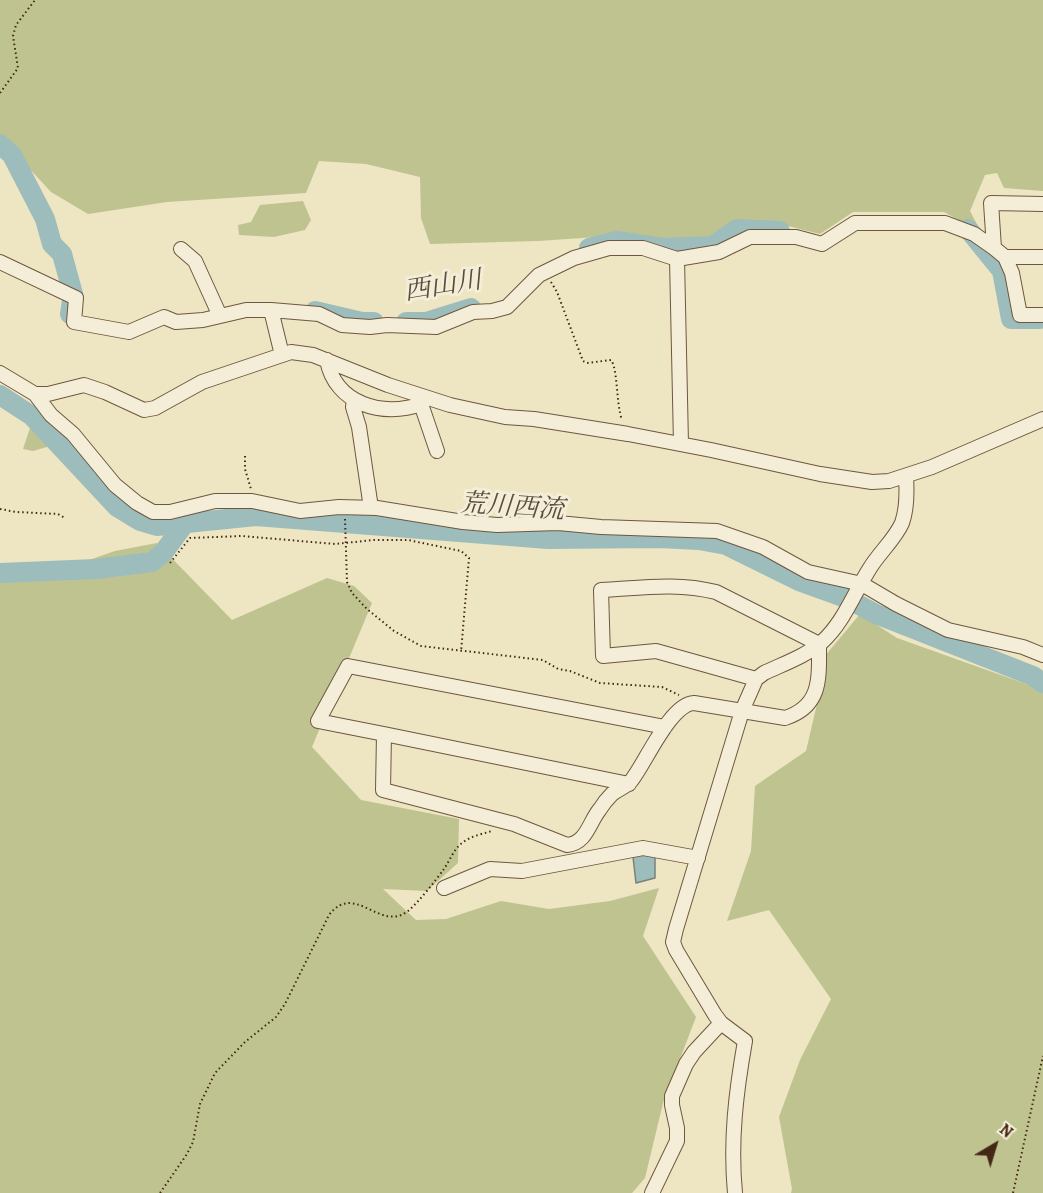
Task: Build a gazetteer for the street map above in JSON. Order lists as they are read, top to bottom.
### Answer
{
  "water": ["西山川", "荒川西流"],
  "north": "top right"
}
